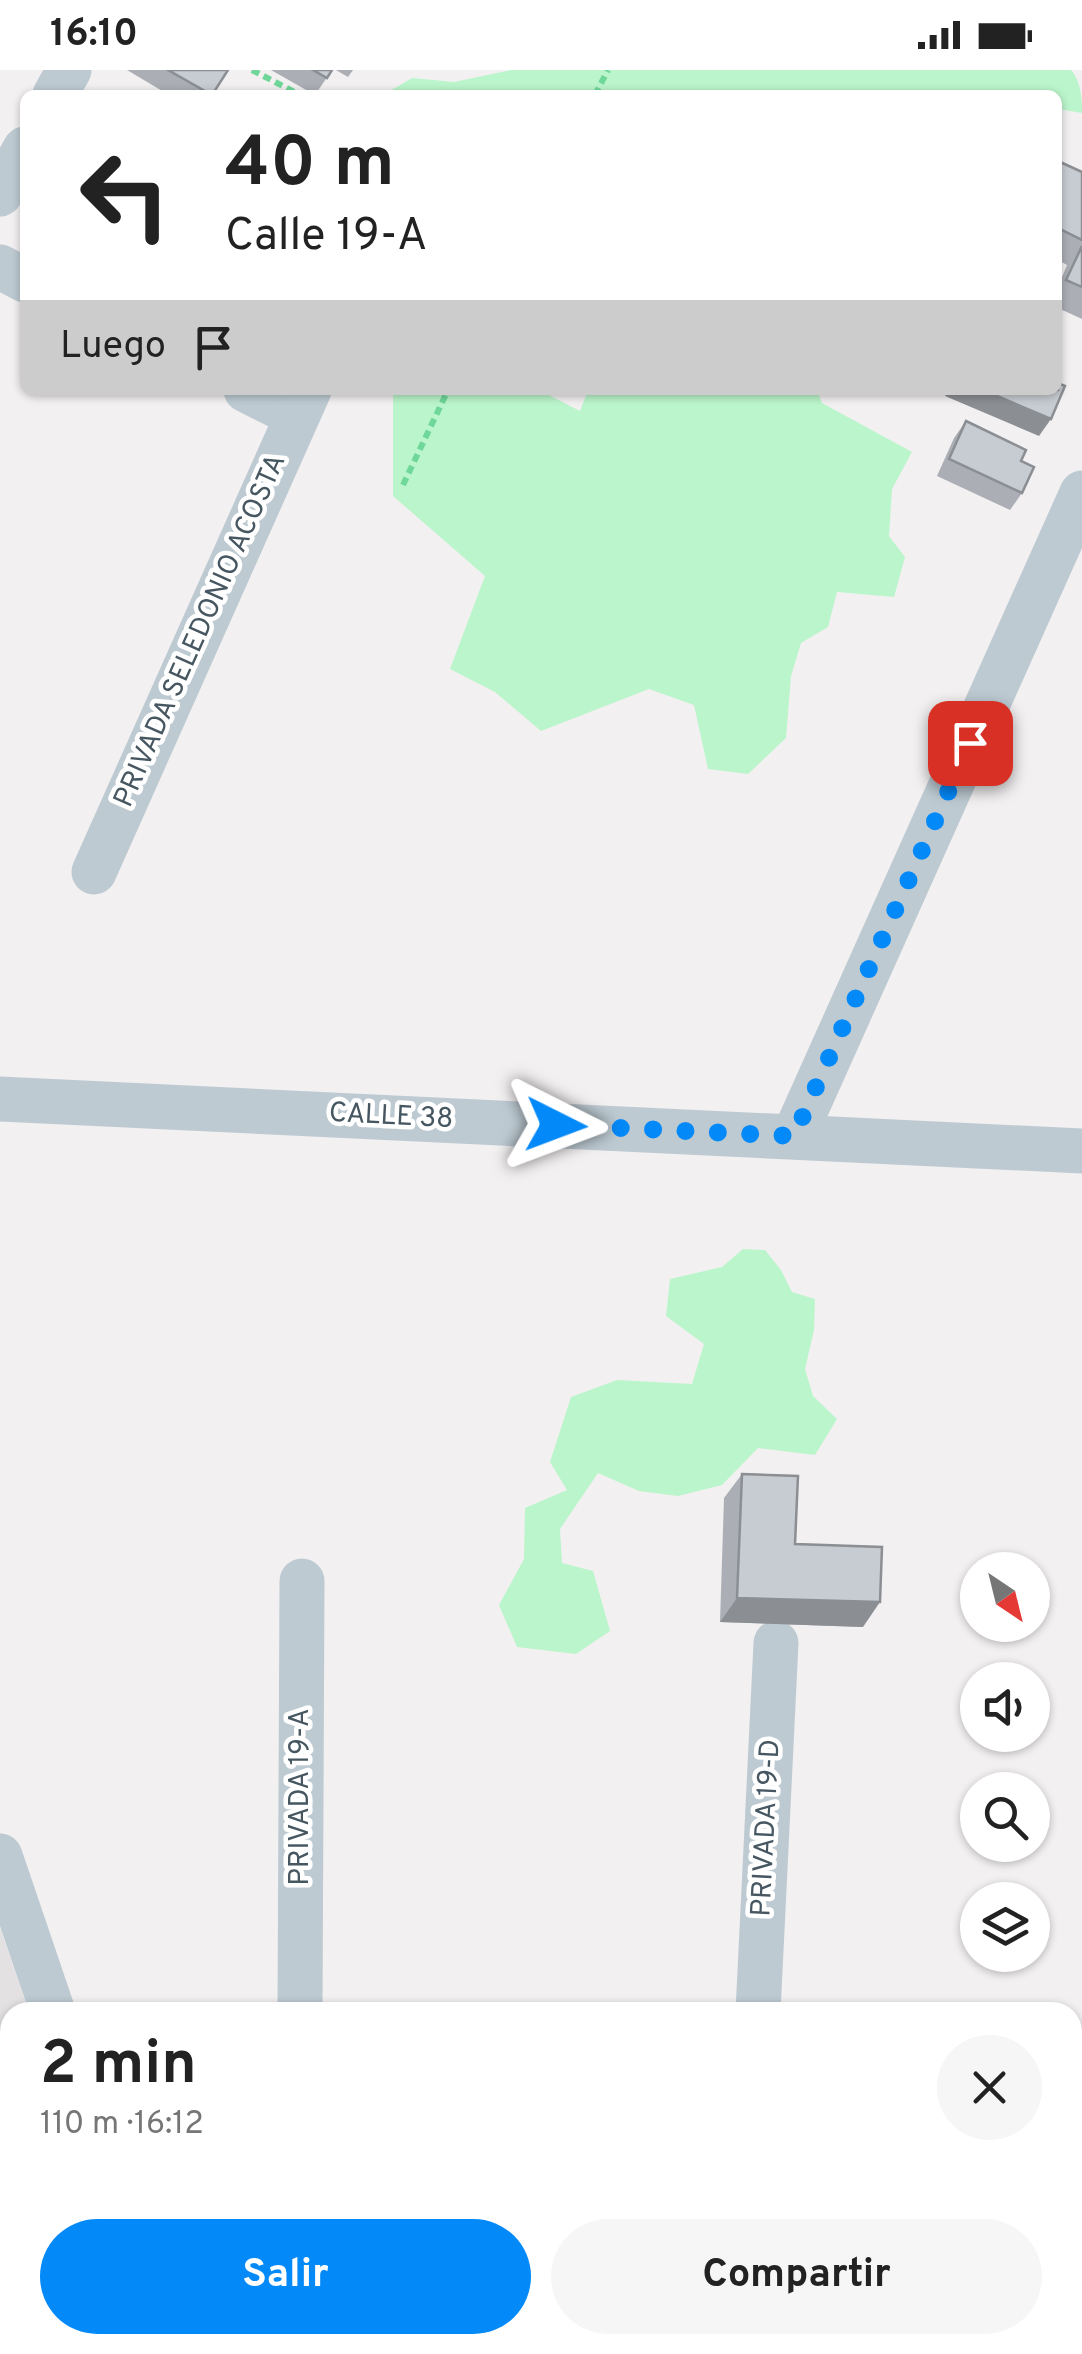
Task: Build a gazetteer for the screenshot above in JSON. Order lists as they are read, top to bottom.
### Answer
{
  "streets": {
    "street": [
      "PRIVADA SELEDONIO ACOSTA",
      "CALLE 38",
      "PRIVADA 19-A",
      "PRIVADA 19-D"
    ]
  },
  "north": "bottom right",
  "page": {
    "status": "16:10",
    "turn": ["40 m", "Calle 19-A"],
    "then": "Luego",
    "heading": ["2 min", "110 m · 16:12"],
    "buttons": ["Salir", "Compartir"]
  }
}
